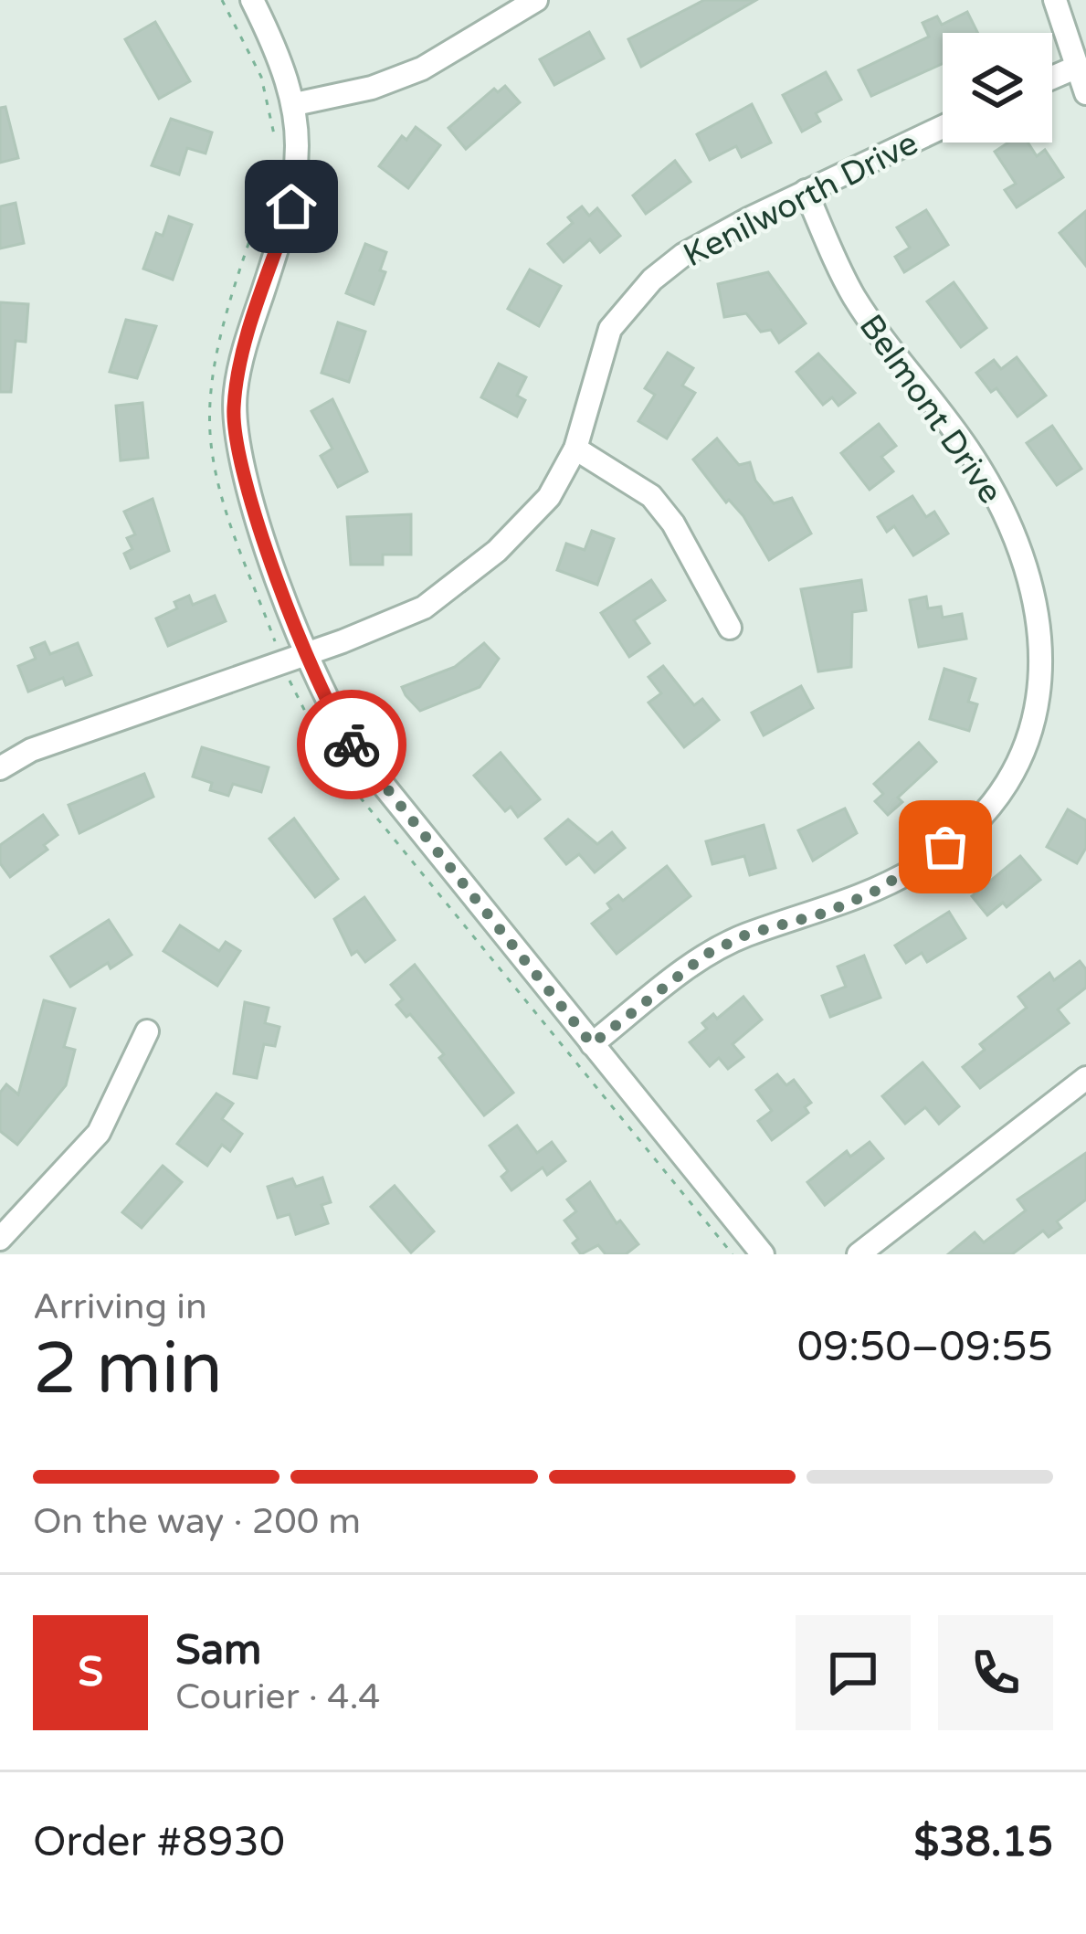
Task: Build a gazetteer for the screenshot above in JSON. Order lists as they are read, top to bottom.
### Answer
{
  "streets": {
    "street": ["Kenilworth Drive", "Belmont Drive"]
  },
  "crossings": [
    ["Kenilworth Drive", "Belmont Drive"]
  ],
  "page": {
    "heading": ["2 min", "Arriving in", "09:50–09:55"],
    "panel": [
      "Sam",
      "Courier · 4.4",
      "Order #8930",
      "$38.15"
    ],
    "bar": "On the way · 200 m",
    "round": "S"
  }
}
